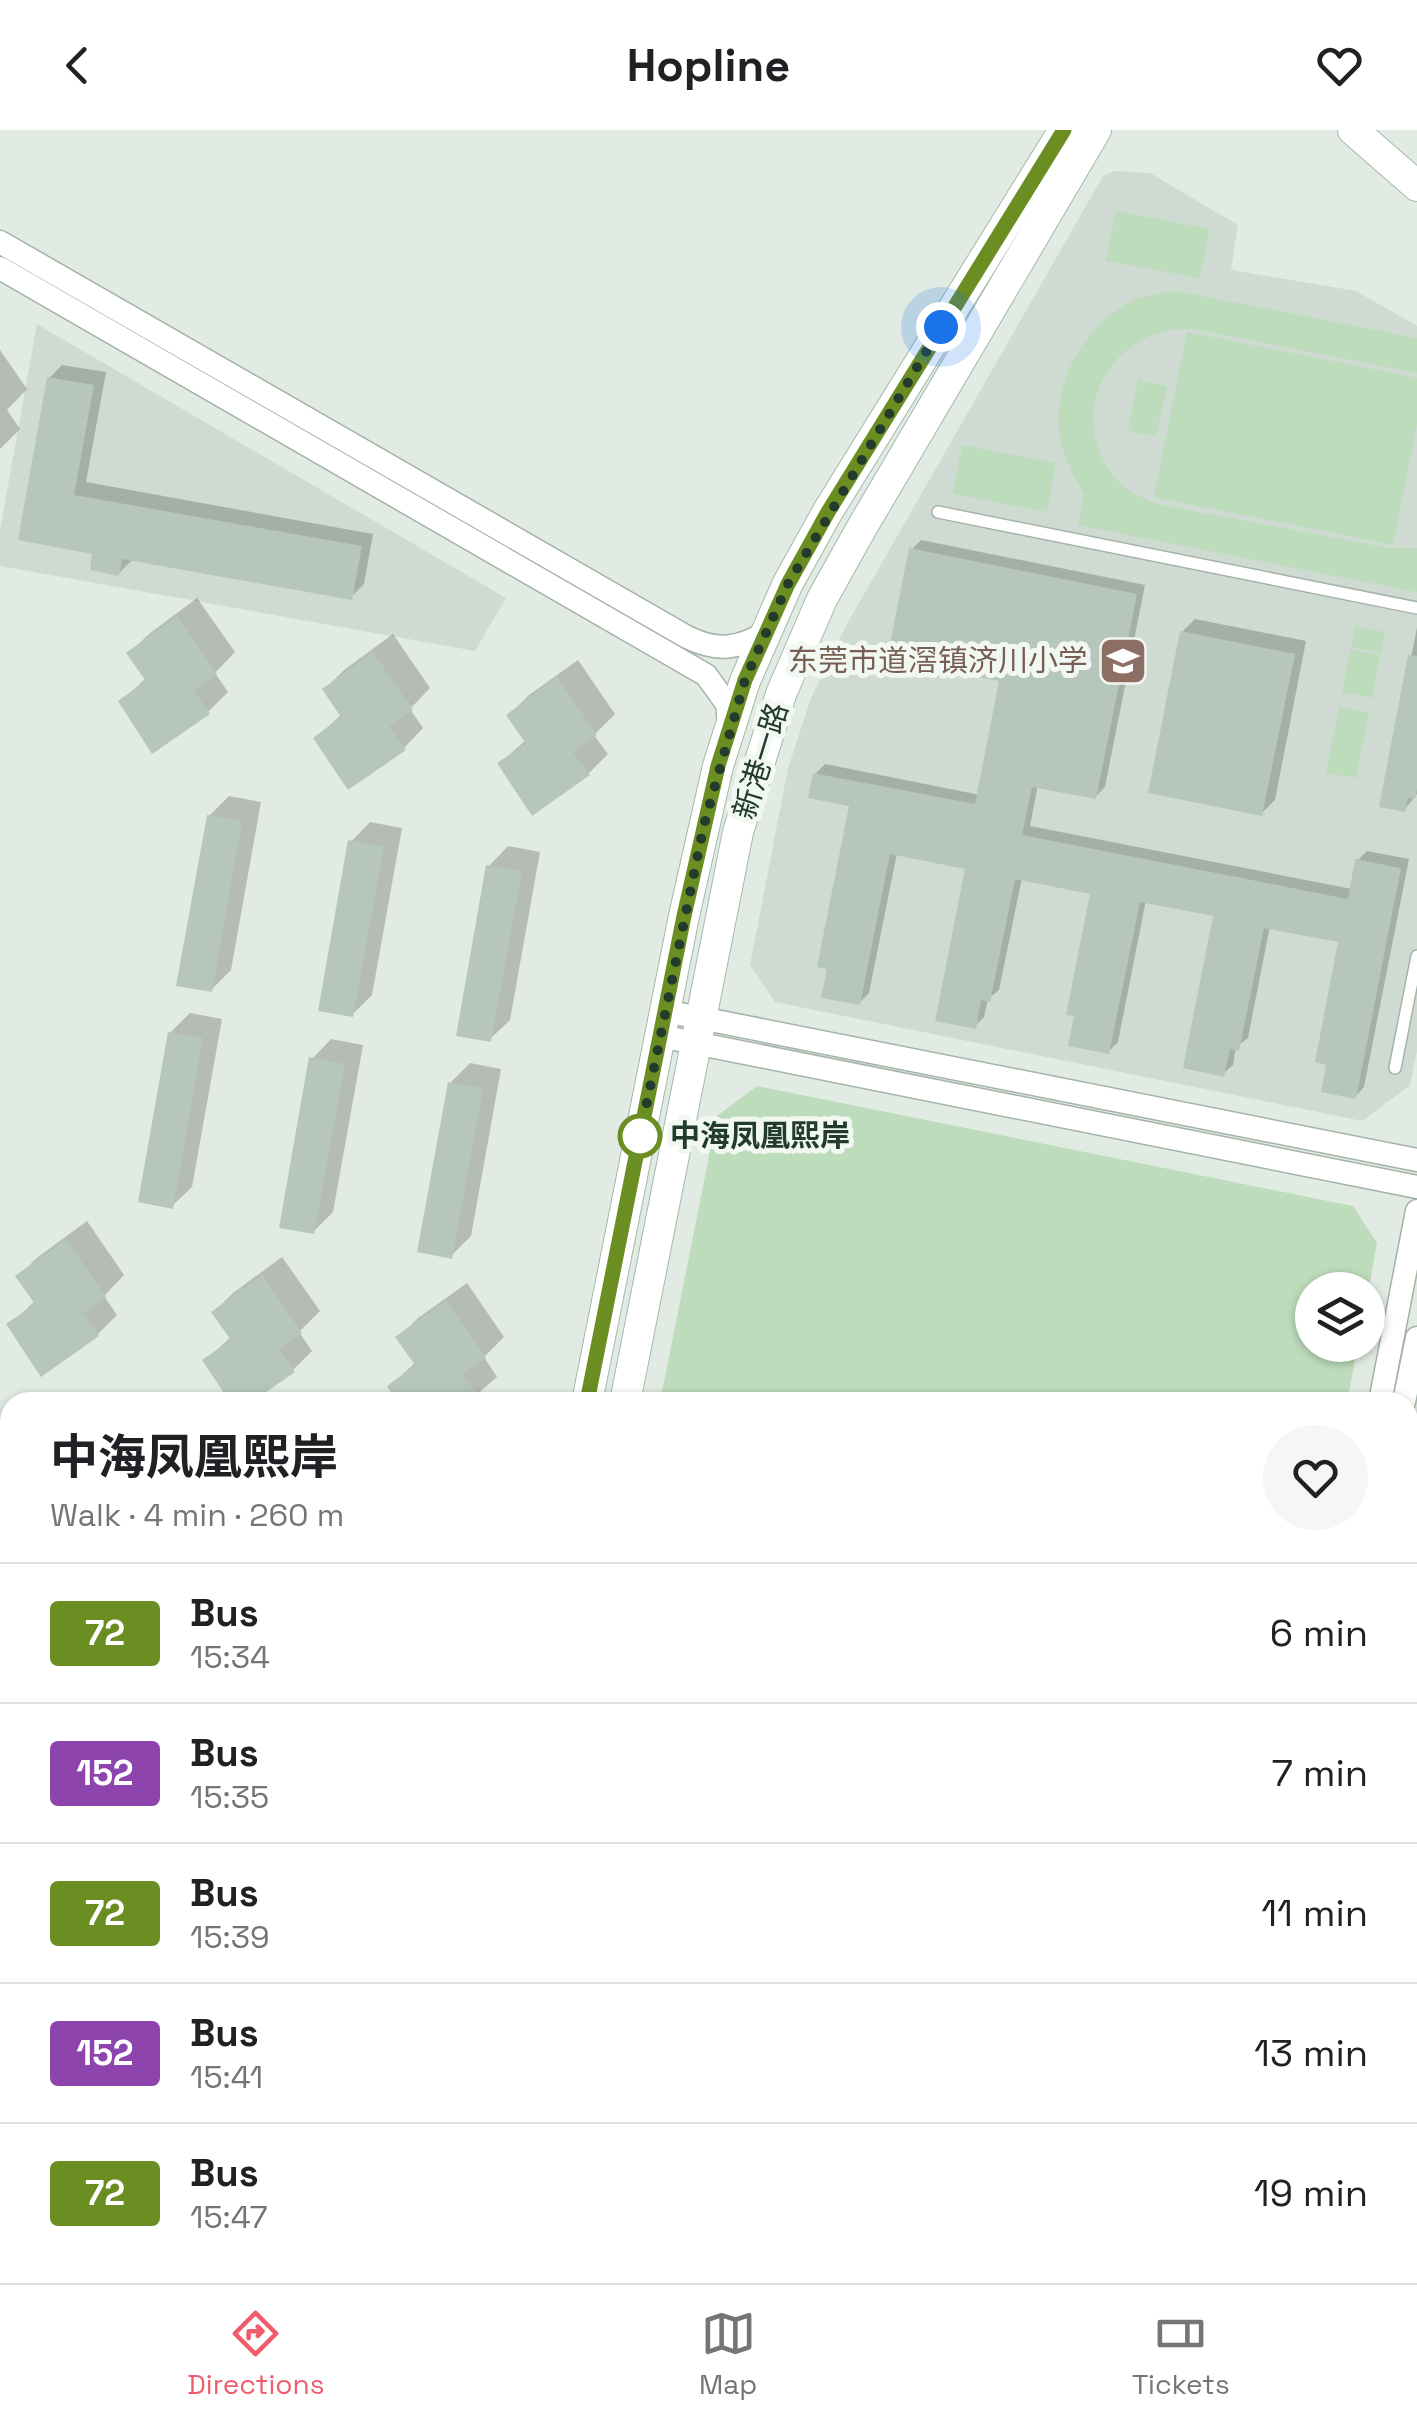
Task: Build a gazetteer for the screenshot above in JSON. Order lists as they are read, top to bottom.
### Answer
{
  "streets": {
    "street": ["新港一路"]
  },
  "places": {
    "school or university": ["东莞市道滘镇济川小学"],
    "other": ["中海凤凰熙岸"]
  },
  "lines": ["bus line 72"],
  "page": {
    "header": "Hopline",
    "heading": ["中海凤凰熙岸", "Walk · 4 min · 260 m"],
    "list": [
      {
        "mark": "72",
        "name": "Bus",
        "note": "15:34",
        "value": "6 min"
      },
      {
        "mark": "152",
        "name": "Bus",
        "note": "15:35",
        "value": "7 min"
      },
      {
        "mark": "72",
        "name": "Bus",
        "note": "15:39",
        "value": "11 min"
      },
      {
        "mark": "152",
        "name": "Bus",
        "note": "15:41",
        "value": "13 min"
      },
      {
        "mark": "72",
        "name": "Bus",
        "note": "15:47",
        "value": "19 min"
      }
    ],
    "tabs": ["Directions", "Map", "Tickets"]
  }
}
